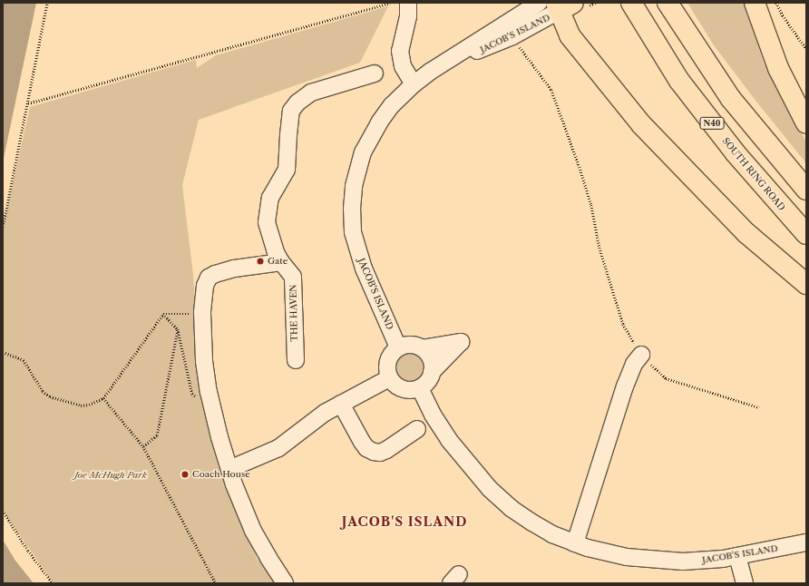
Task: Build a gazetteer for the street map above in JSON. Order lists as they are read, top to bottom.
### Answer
{
  "streets": {
    "highway": ["N40", "SOUTH RING ROAD"],
    "street": ["JACOB'S ISLAND", "THE HAVEN"]
  },
  "districts": ["JACOB'S ISLAND"],
  "parks": ["Joe McHugh Park"],
  "places": ["Gate", "Coach House"]
}
